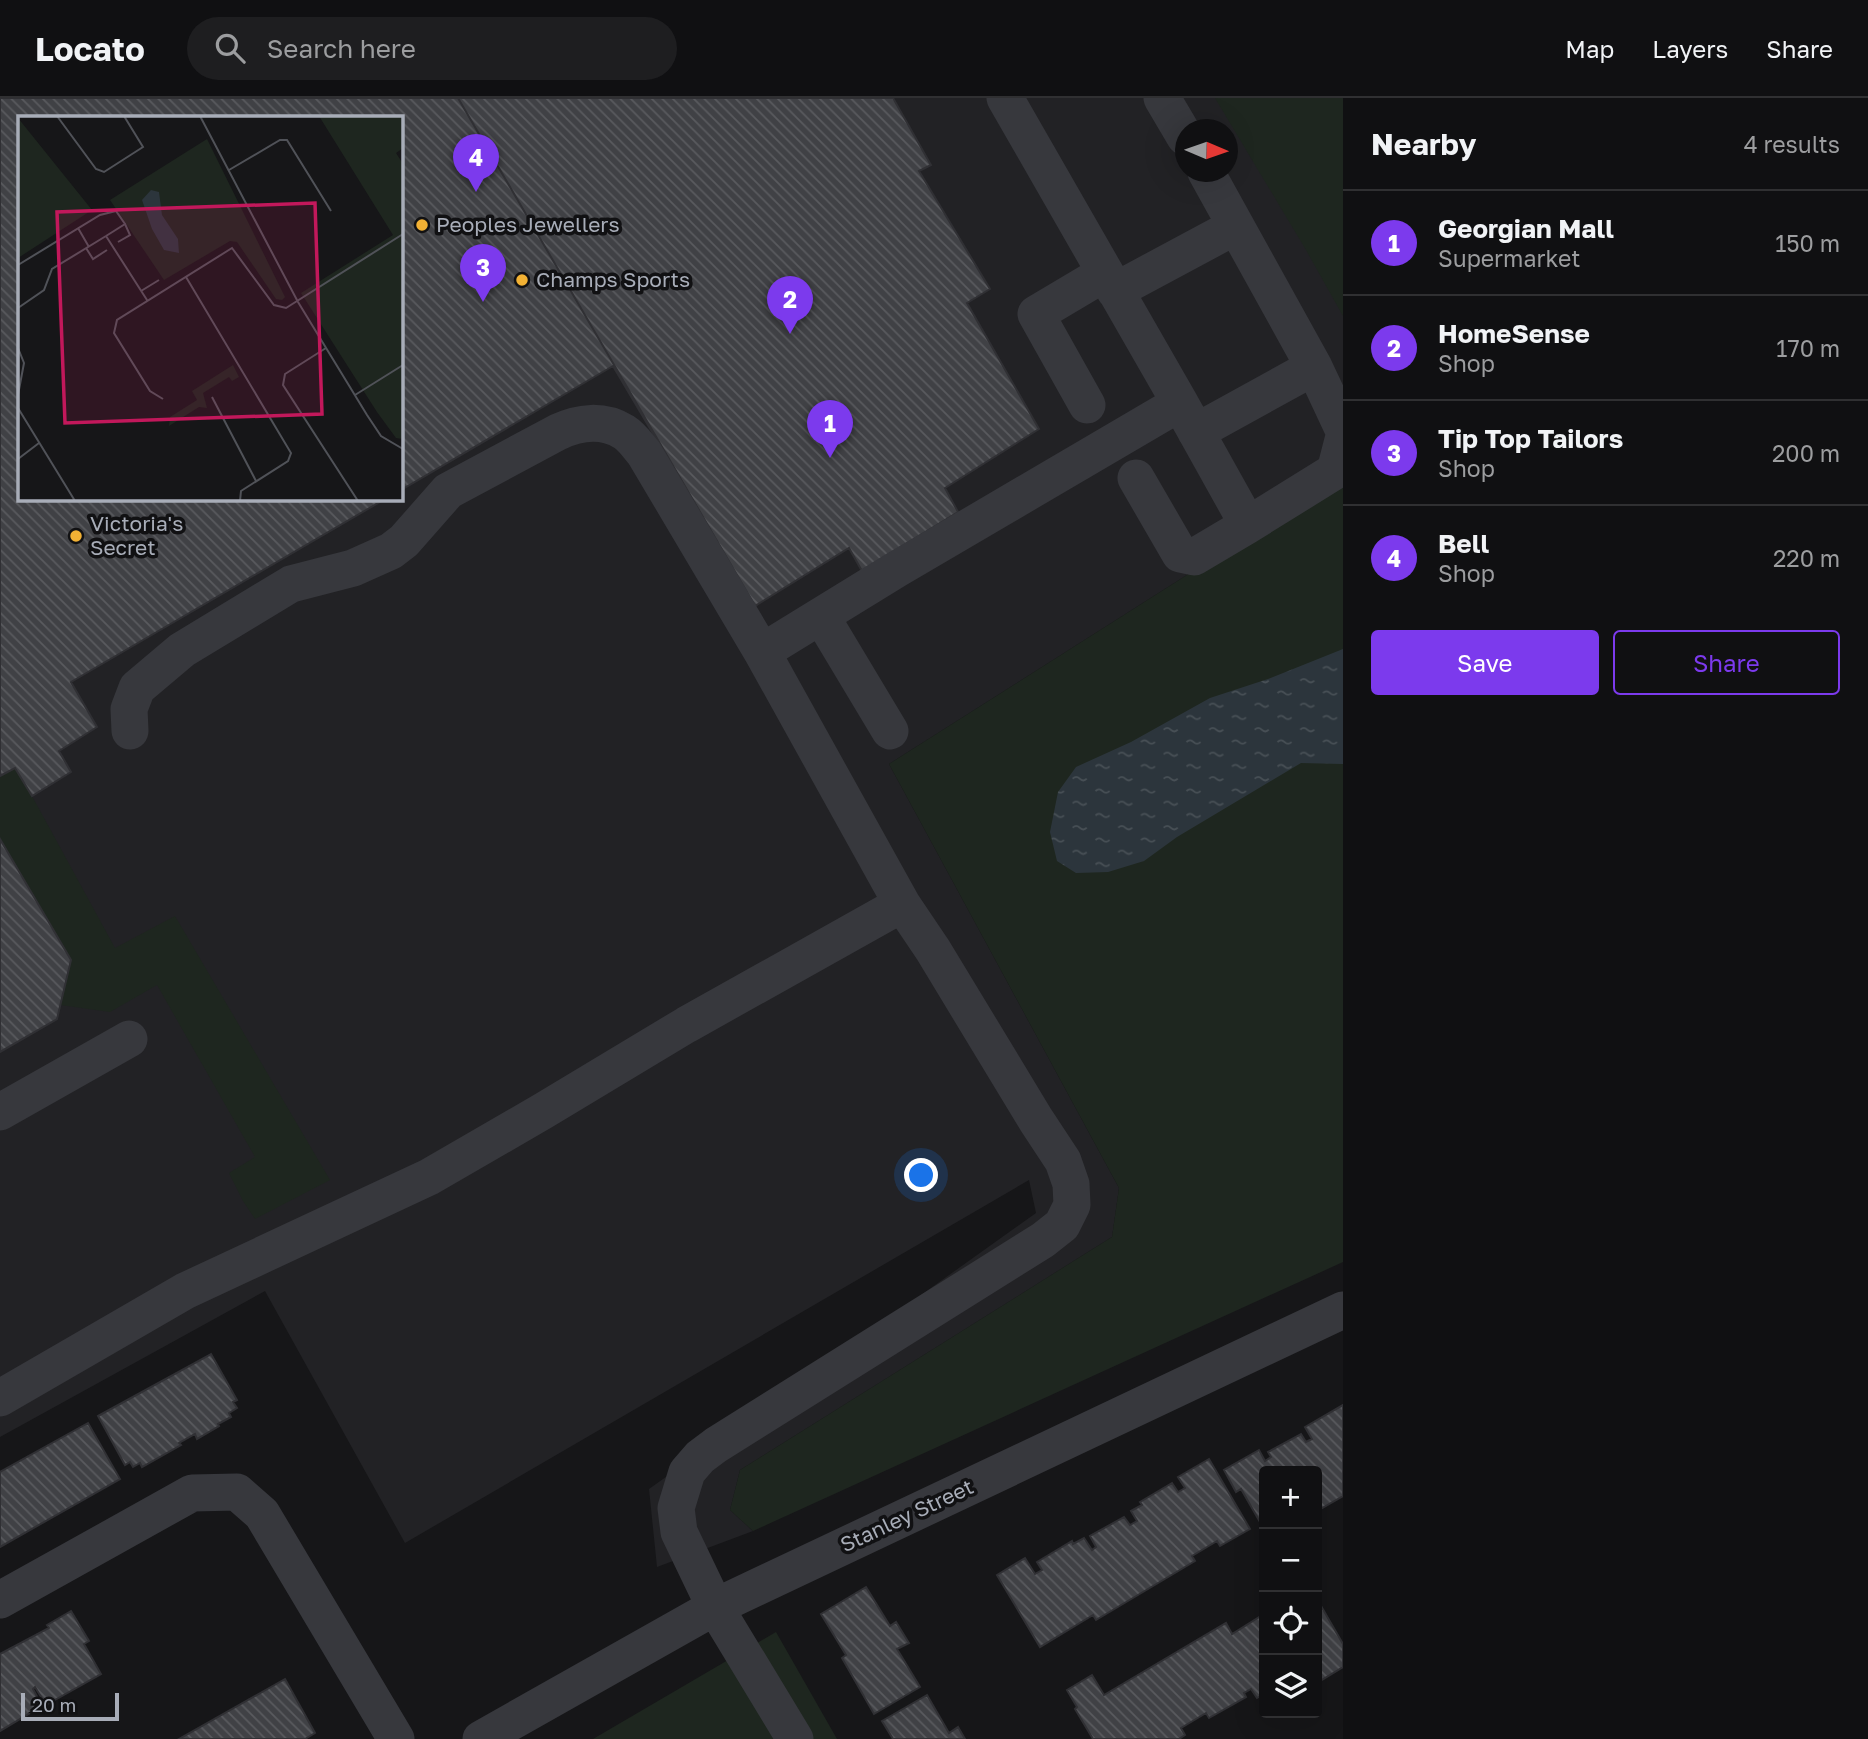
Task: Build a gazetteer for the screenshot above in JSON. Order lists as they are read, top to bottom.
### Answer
{
  "streets": {
    "street": ["Stanley Street"]
  },
  "places": ["Peoples Jewellers", "Champs Sports", "Victoria's Secret"],
  "scale_bar": "20 m",
  "north": "right",
  "page": {
    "header": "Locato",
    "search": "Search here",
    "nav": ["Map", "Layers", "Share"],
    "heading": ["Nearby", "4 results"],
    "pins": [
      "4",
      "3",
      "2",
      "1"
    ],
    "list": [
      {
        "mark": "1",
        "name": "Georgian Mall",
        "note": "Supermarket",
        "value": "150 m"
      },
      {
        "mark": "2",
        "name": "HomeSense",
        "note": "Shop",
        "value": "170 m"
      },
      {
        "mark": "3",
        "name": "Tip Top Tailors",
        "note": "Shop",
        "value": "200 m"
      },
      {
        "mark": "4",
        "name": "Bell",
        "note": "Shop",
        "value": "220 m"
      }
    ],
    "buttons": ["Save", "Share"],
    "map_buttons": ["+", "−"],
    "scale": "20 m"
  }
}
